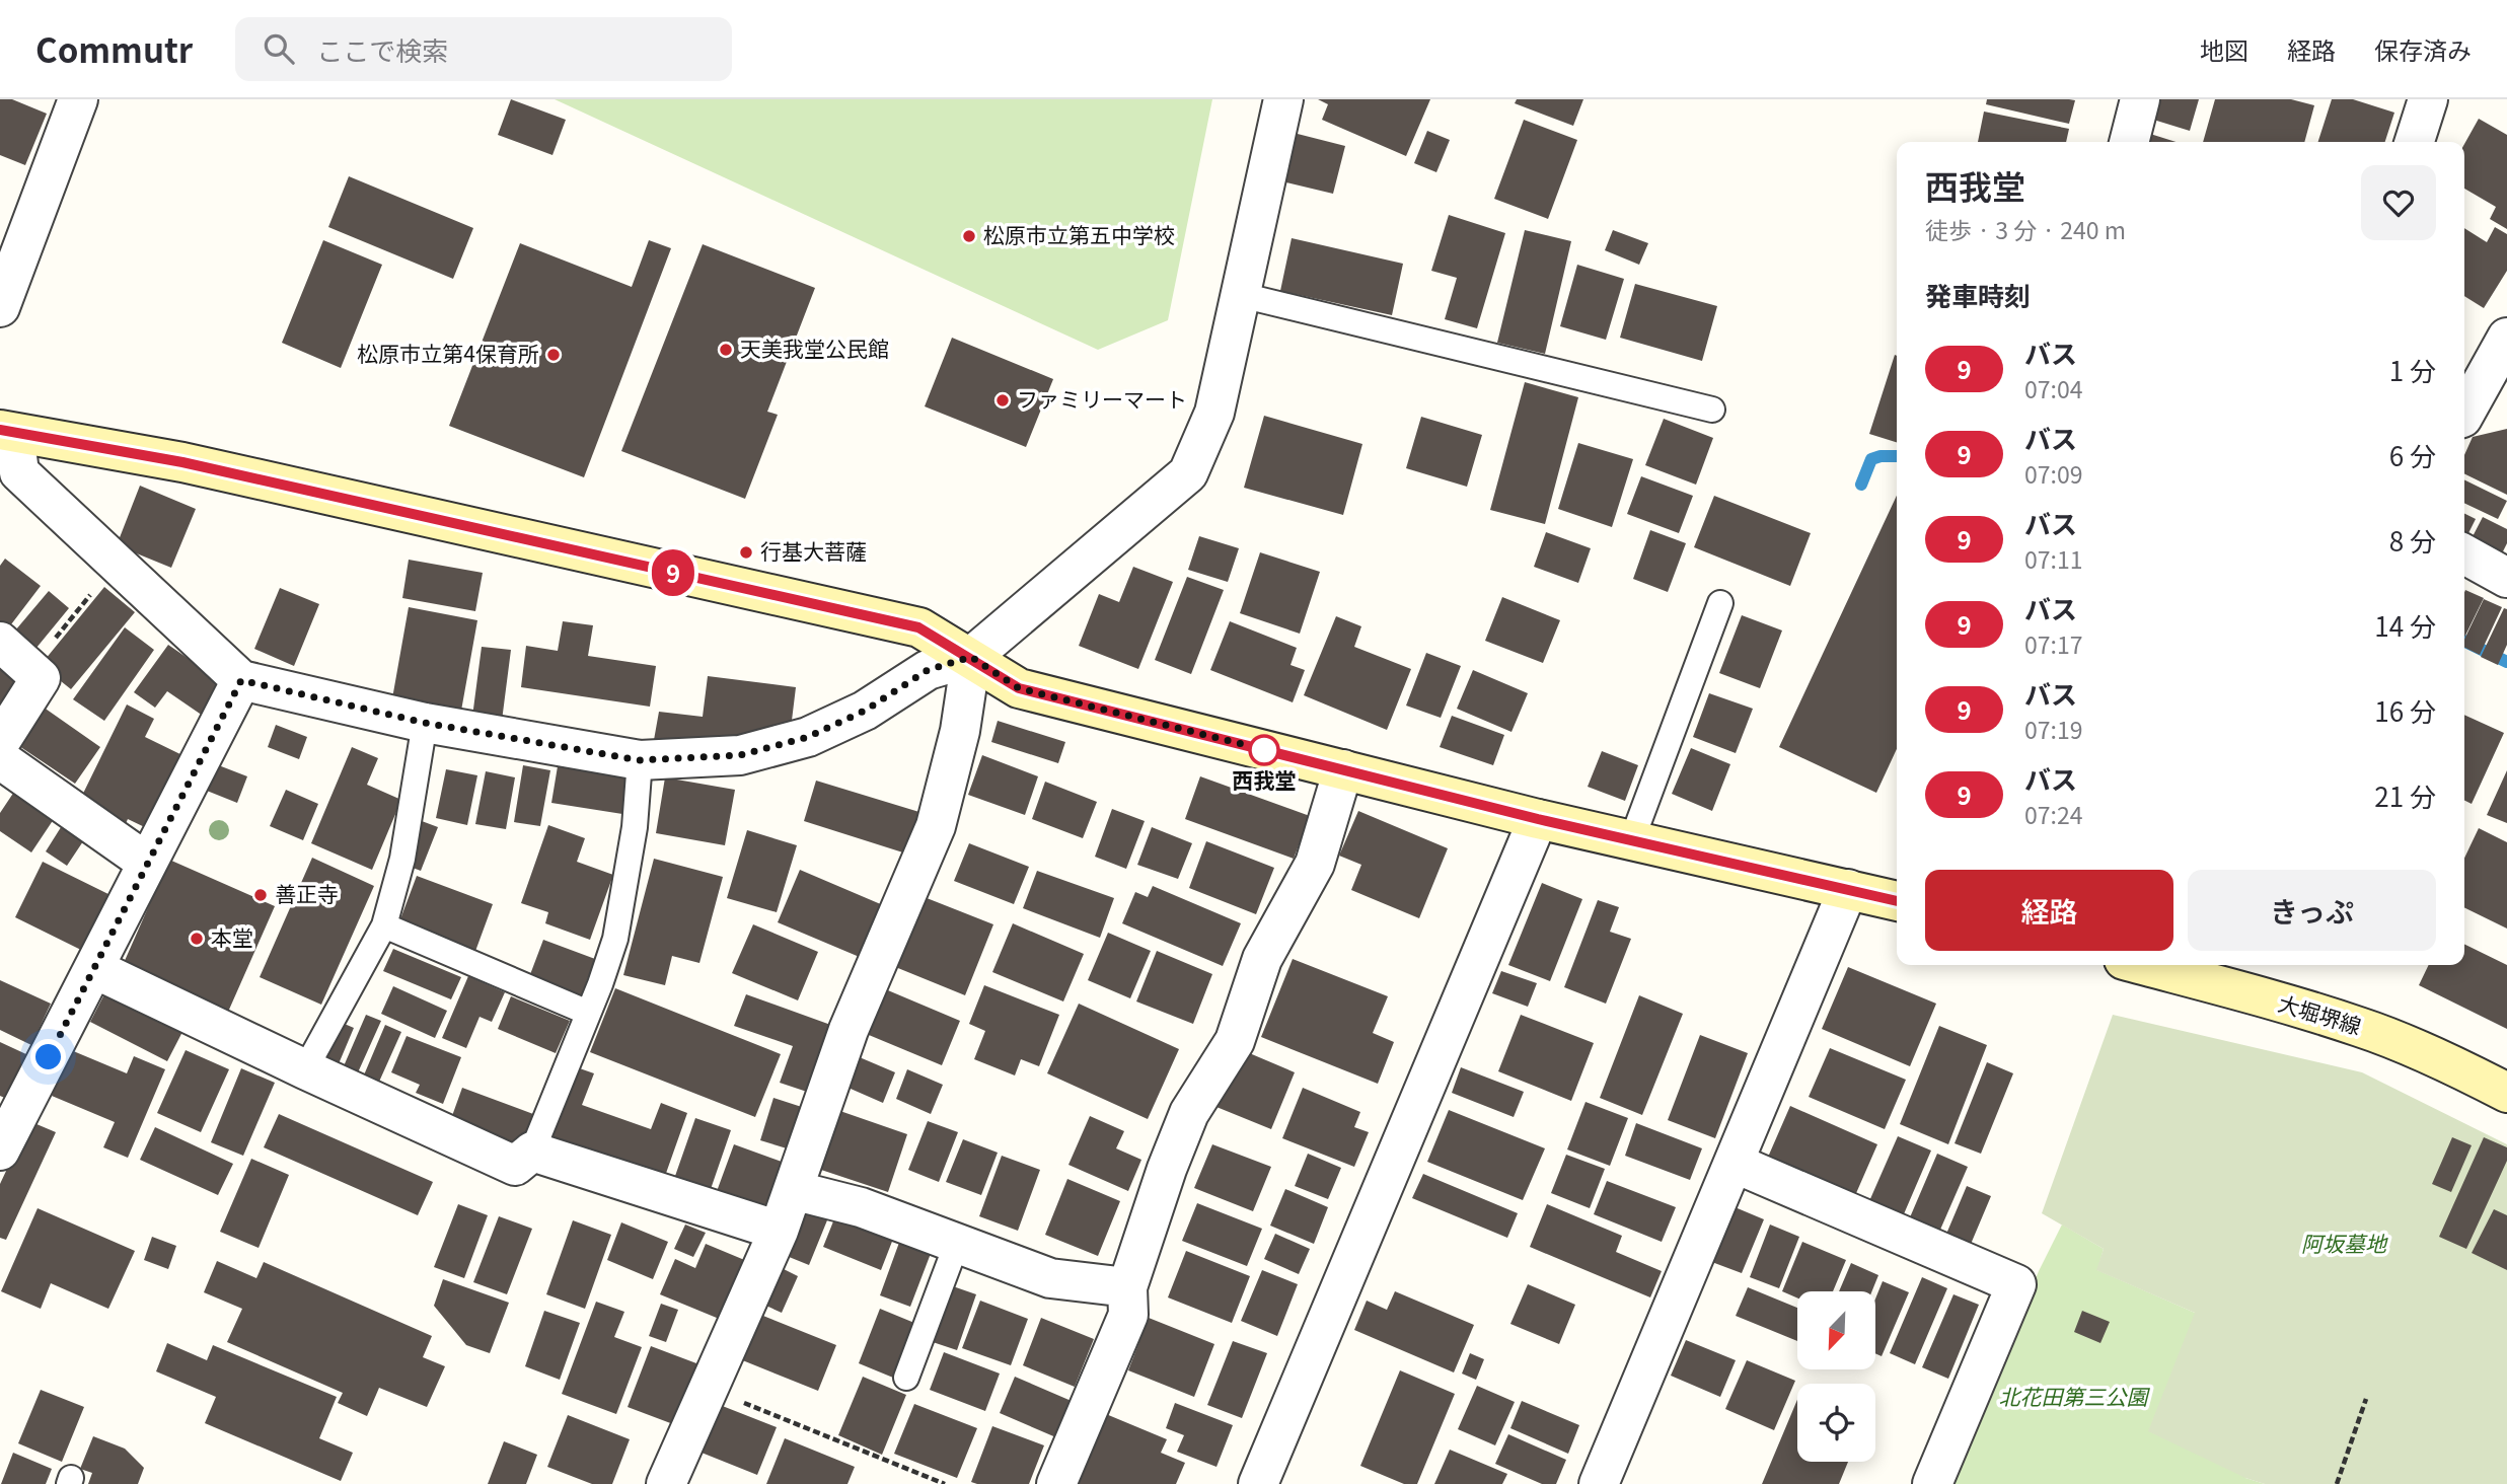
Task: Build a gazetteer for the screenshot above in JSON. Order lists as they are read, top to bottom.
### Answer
{
  "streets": {
    "main road": ["大堀堺線"]
  },
  "parks": ["阿坂墓地", "北花田第三公園"],
  "places": [
    "松原市立第五中学校",
    "天美我堂公民館",
    "松原市立第4保育所",
    "ファミリーマート",
    "行基大菩薩",
    "西我堂",
    "善正寺",
    "本堂"
  ],
  "lines": ["bus line 9"],
  "north": "bottom left",
  "page": {
    "header": "Commutr",
    "search": "ここで検索",
    "nav": ["地図", "経路", "保存済み"],
    "on_map": "9",
    "heading": [
      ["西我堂", "徒歩 · 3 分 · 240 m"],
      "発車時刻"
    ],
    "list": [
      {
        "mark": "9",
        "name": "バス",
        "note": "07:04",
        "value": "1 分"
      },
      {
        "mark": "9",
        "name": "バス",
        "note": "07:09",
        "value": "6 分"
      },
      {
        "mark": "9",
        "name": "バス",
        "note": "07:11",
        "value": "8 分"
      },
      {
        "mark": "9",
        "name": "バス",
        "note": "07:17",
        "value": "14 分"
      },
      {
        "mark": "9",
        "name": "バス",
        "note": "07:19",
        "value": "16 分"
      },
      {
        "mark": "9",
        "name": "バス",
        "note": "07:24",
        "value": "21 分"
      }
    ],
    "buttons": ["経路", "きっぷ"]
  }
}
